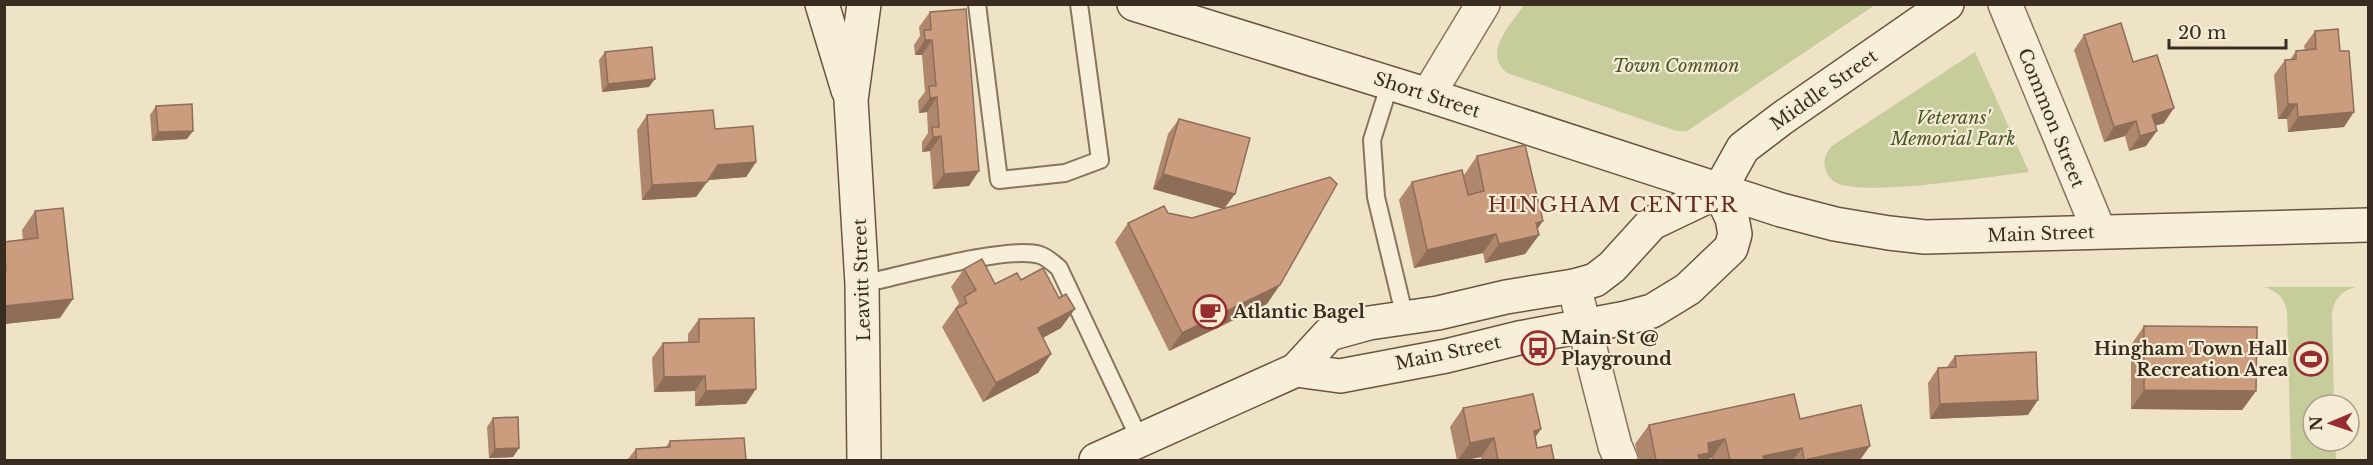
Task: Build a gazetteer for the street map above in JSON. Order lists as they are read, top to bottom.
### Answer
{
  "streets": {
    "main road": [
      "Middle Street",
      "Short Street",
      "Common Street",
      "Main Street",
      "Leavitt Street"
    ]
  },
  "crossings": [
    ["Middle Street", "Short Street"],
    ["Middle Street", "Main Street"],
    ["Short Street", "Main Street"],
    ["Common Street", "Main Street"]
  ],
  "districts": ["HINGHAM CENTER"],
  "parks": ["Town Common", "Veterans' Memorial Park"],
  "places": {
    "cafe": ["Atlantic Bagel"],
    "bus stop": ["Main St @ Playground"],
    "sports": ["Hingham Town Hall Recreation Area"]
  },
  "scale_bar": "20 m",
  "north": "left"
}
